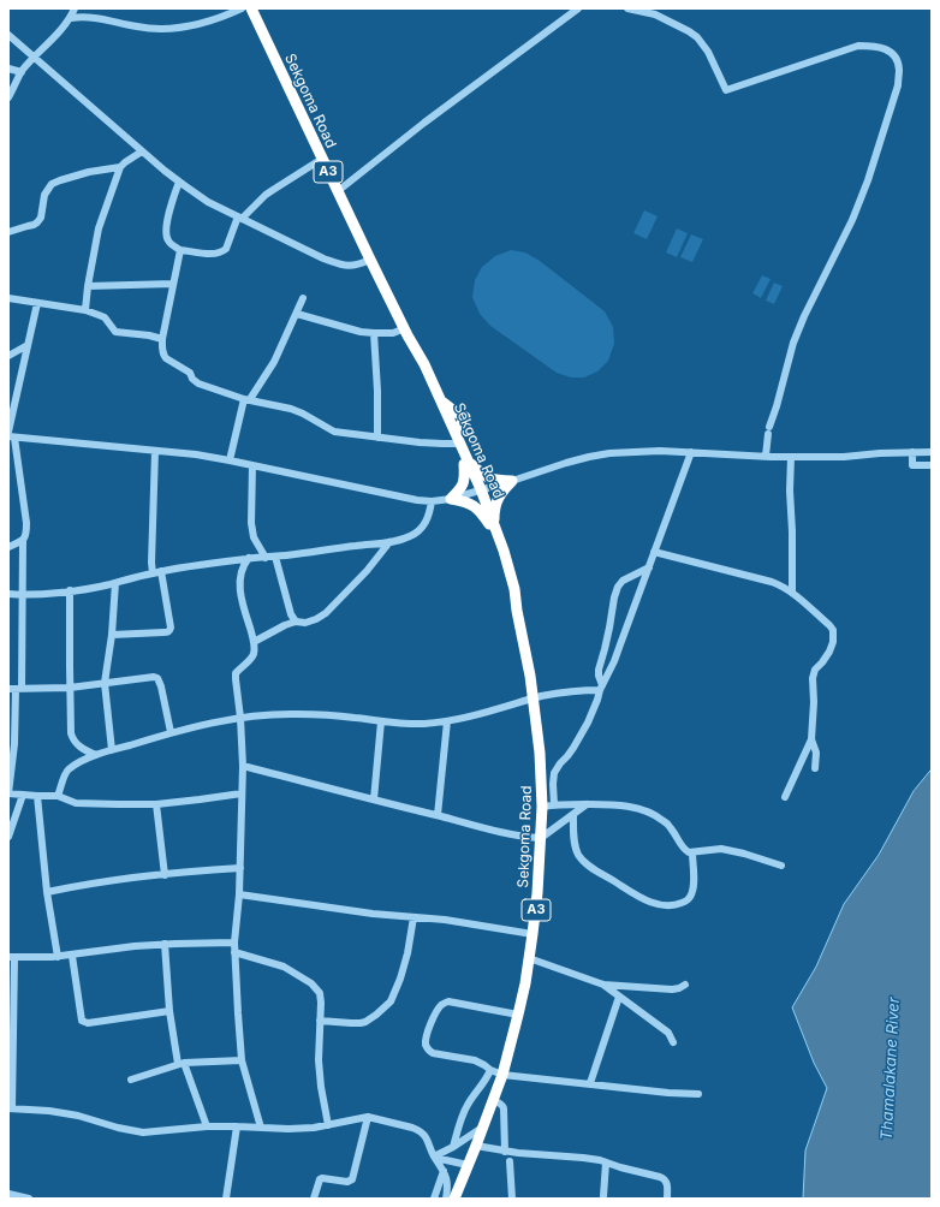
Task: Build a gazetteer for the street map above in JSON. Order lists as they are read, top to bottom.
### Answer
{
  "streets": {
    "highway": ["Sekgoma Road", "A3"]
  },
  "water": ["Thamalakane River"]
}
